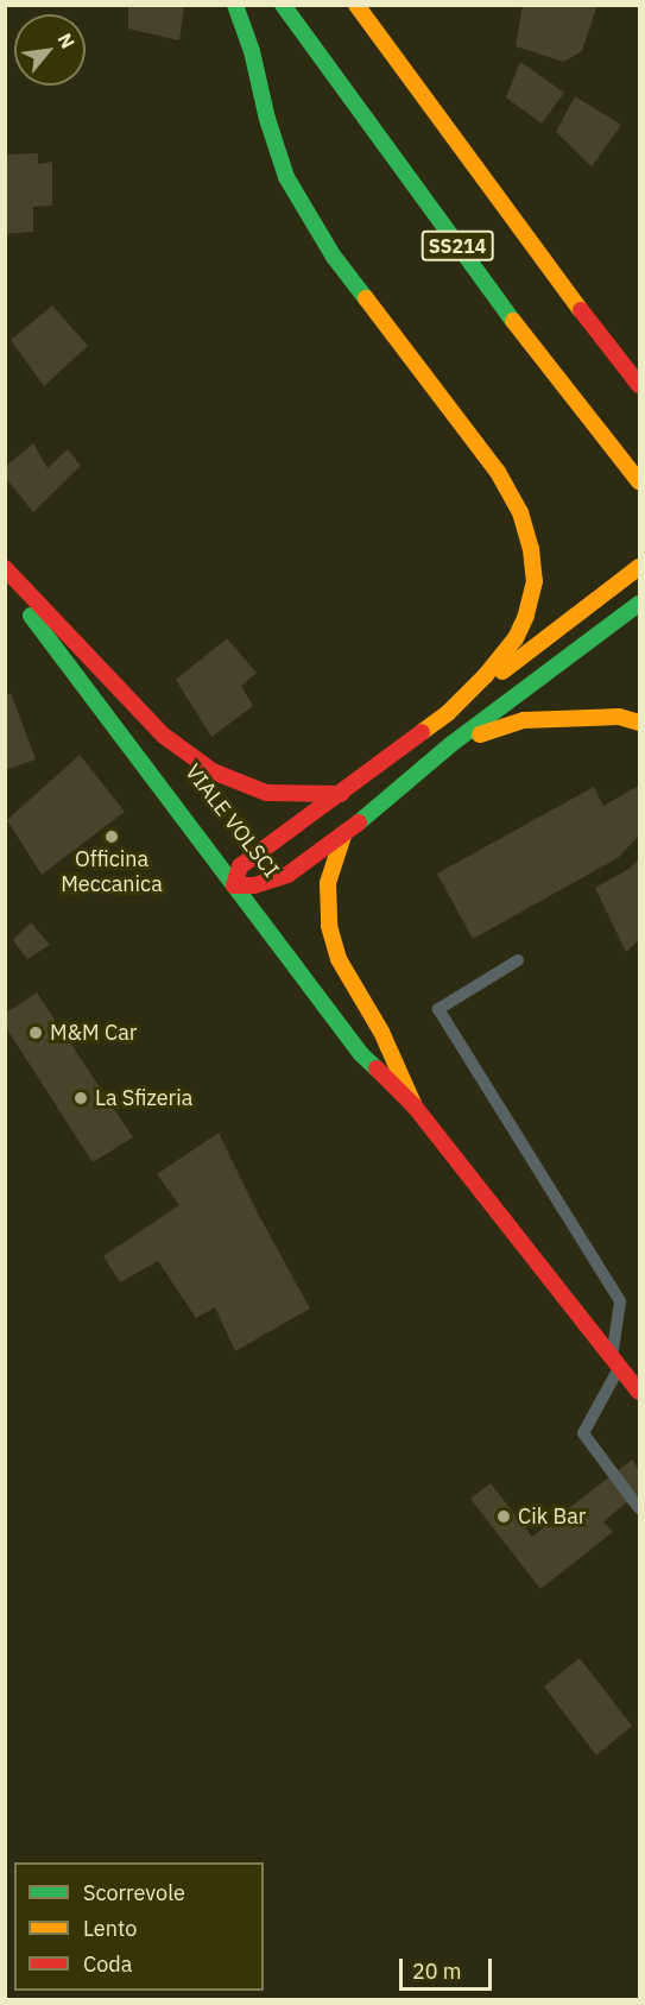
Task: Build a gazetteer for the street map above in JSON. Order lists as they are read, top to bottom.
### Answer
{
  "streets": {
    "main road": ["SS214", "VIALE VOLSCI"]
  },
  "places": [
    "Officina Meccanica",
    "M&M Car",
    "La Sfizeria",
    "Cik Bar"
  ],
  "legend": ["Scorrevole", "Lento", "Coda"],
  "scale_bar": "20 m",
  "north": "top right"
}
